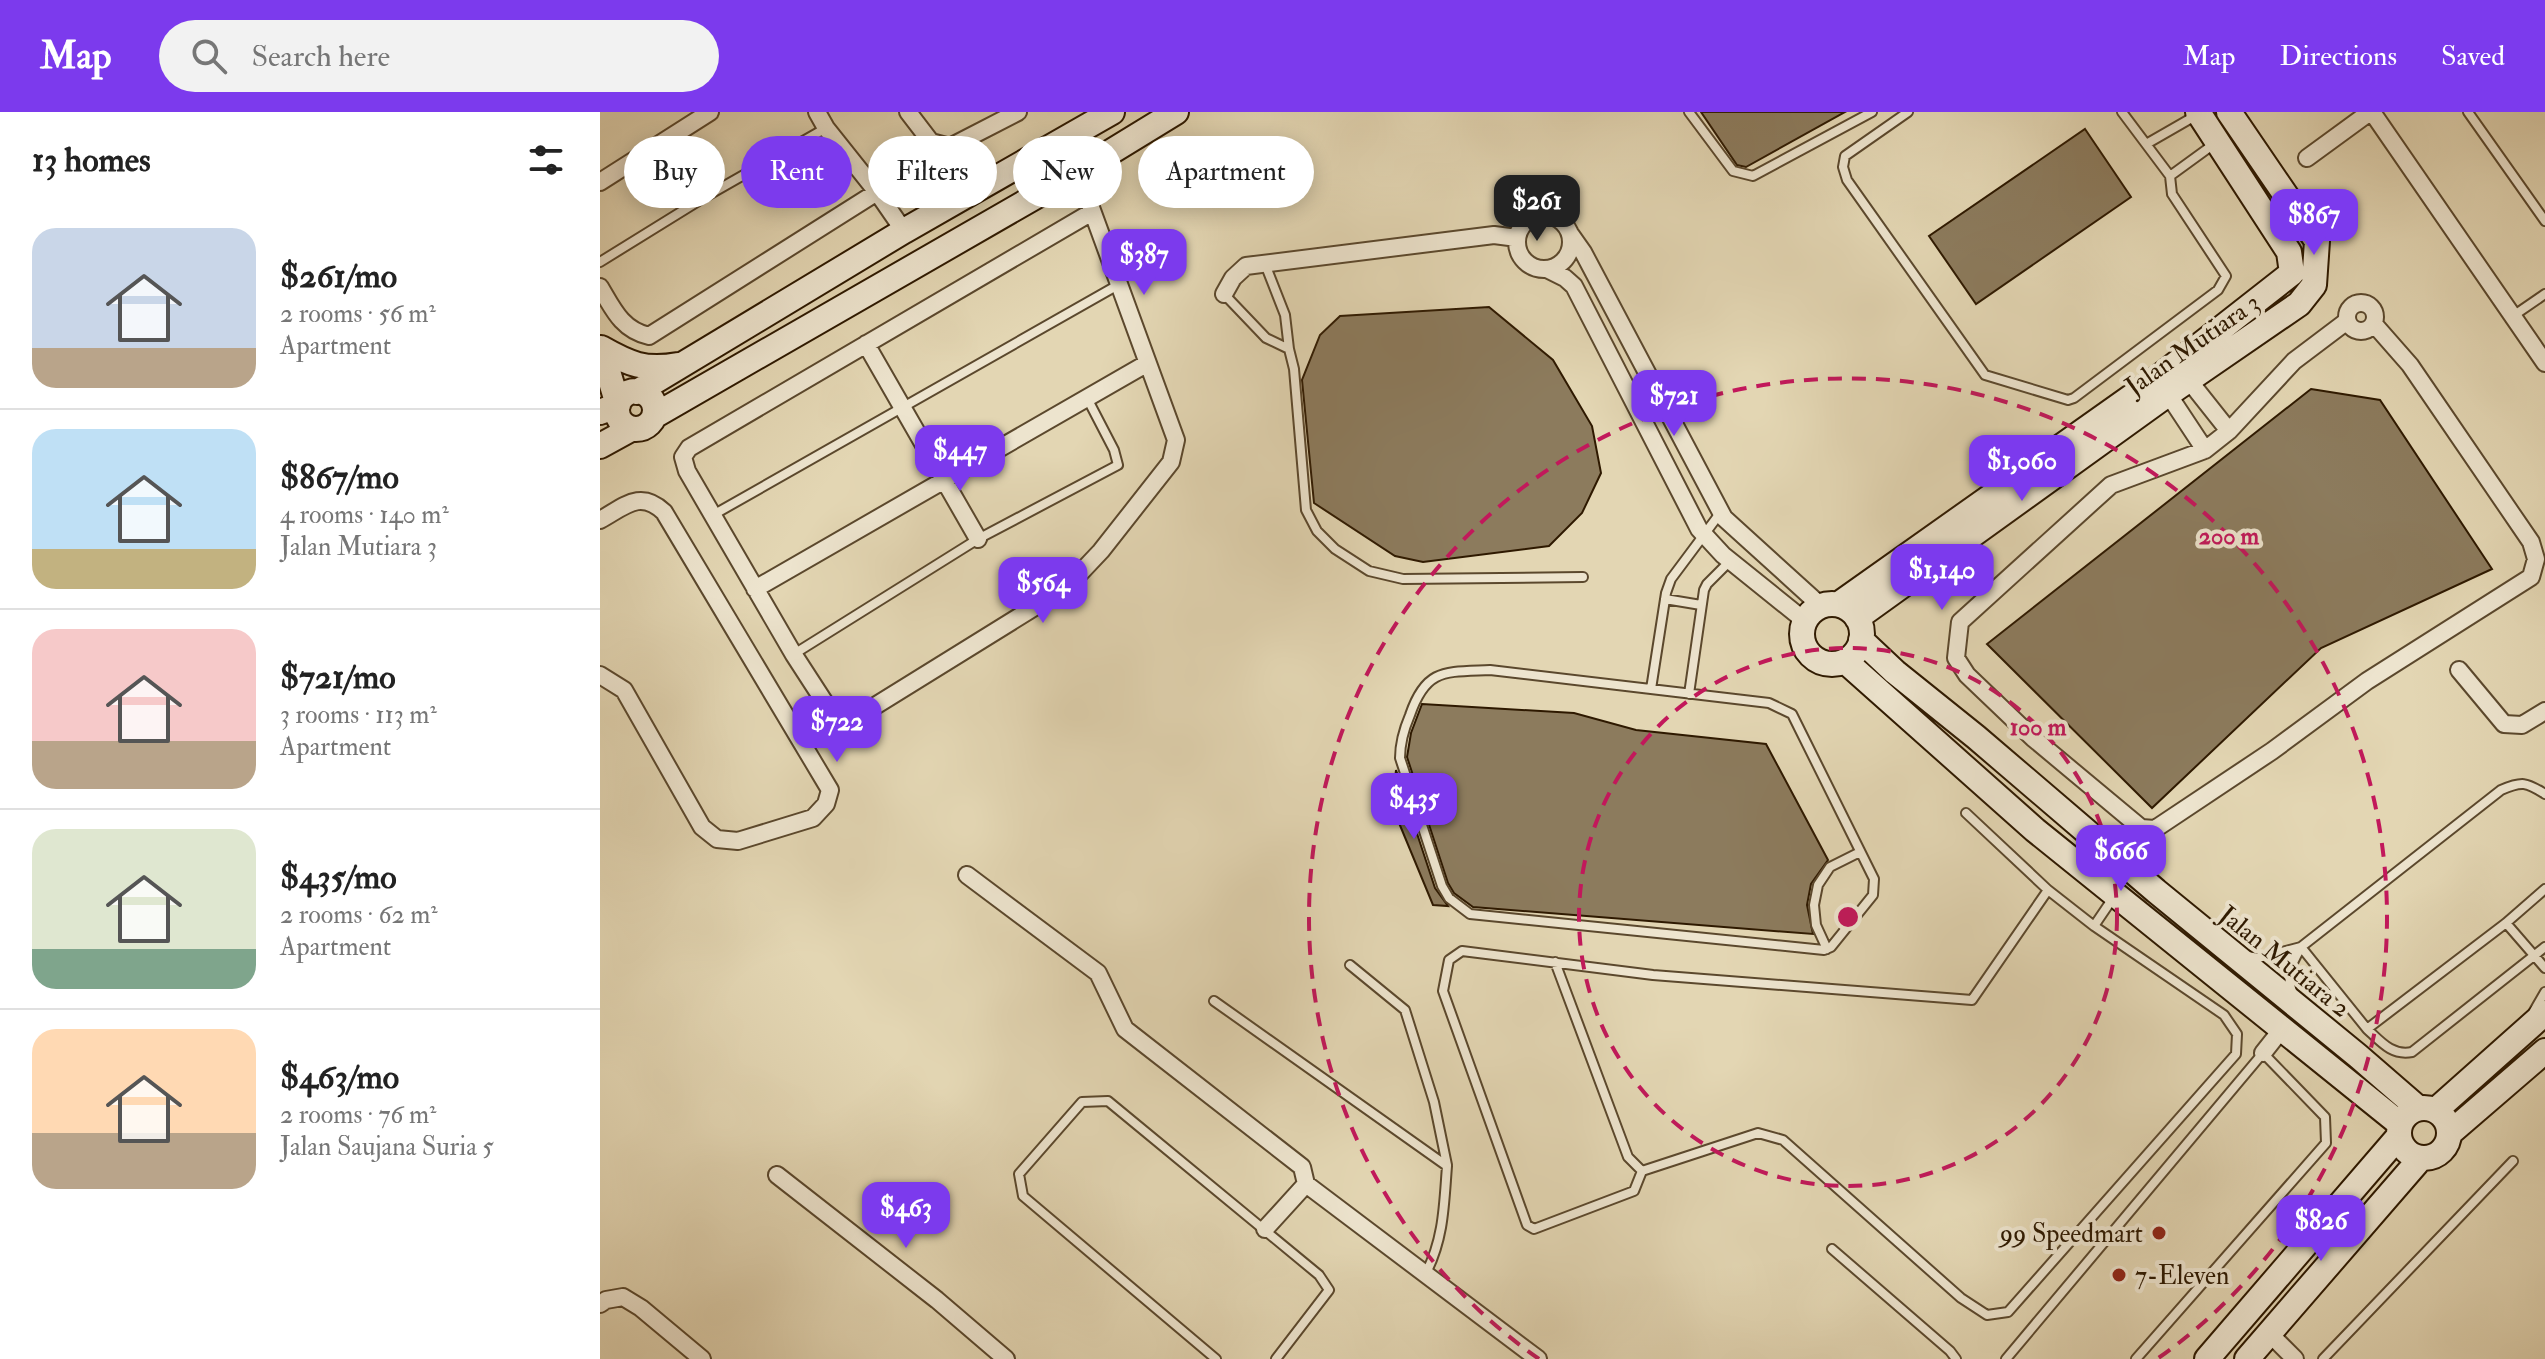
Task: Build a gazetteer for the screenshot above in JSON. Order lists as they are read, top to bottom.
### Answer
{
  "streets": {
    "street": ["Jalan Mutiara 3", "Jalan Mutiara 2"]
  },
  "crossings": [
    ["Jalan Mutiara 3", "Jalan Mutiara 2"]
  ],
  "places": ["99 Speedmart", "7-Eleven"],
  "page": {
    "header": "Map",
    "search": "Search here",
    "nav": ["Map", "Directions", "Saved"],
    "heading": "13 homes",
    "chip": [
      "Buy",
      "Rent",
      "Filters",
      "New",
      "Apartment"
    ],
    "price": [
      "$261",
      "$867",
      "$387",
      "$721",
      "$447",
      "$1,060",
      "$1,140",
      "$564",
      "$722",
      "$435",
      "$666",
      "$463",
      "$826"
    ],
    "list": [
      {
        "name": "$261/mo",
        "note": "2 rooms · 56 m² · Apartment"
      },
      {
        "name": "$867/mo",
        "note": "4 rooms · 140 m² · Jalan Mutiara 3"
      },
      {
        "name": "$721/mo",
        "note": "3 rooms · 113 m² · Apartment"
      },
      {
        "name": "$435/mo",
        "note": "2 rooms · 62 m² · Apartment"
      },
      {
        "name": "$463/mo",
        "note": "2 rooms · 76 m² · Jalan Saujana Suria 5"
      }
    ]
  },
  "rings": ["200 m", "100 m"]
}
